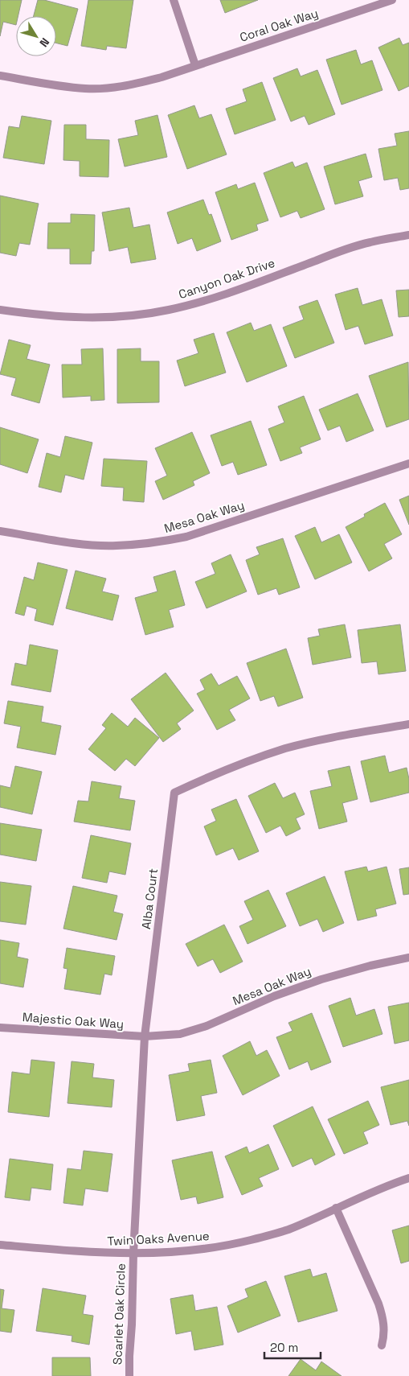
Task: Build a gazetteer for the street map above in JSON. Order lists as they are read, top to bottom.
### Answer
{
  "streets": {
    "street": [
      "Coral Oak Way",
      "Canyon Oak Drive",
      "Mesa Oak Way",
      "Alba Court",
      "Majestic Oak Way",
      "Twin Oaks Avenue",
      "Scarlet Oak Circle"
    ]
  },
  "crossings": [
    ["Mesa Oak Way", "Alba Court"],
    ["Mesa Oak Way", "Majestic Oak Way"],
    ["Alba Court", "Majestic Oak Way"],
    ["Alba Court", "Twin Oaks Avenue"],
    ["Alba Court", "Scarlet Oak Circle"],
    ["Twin Oaks Avenue", "Scarlet Oak Circle"]
  ],
  "scale_bar": "20 m",
  "north": "bottom right"
}
